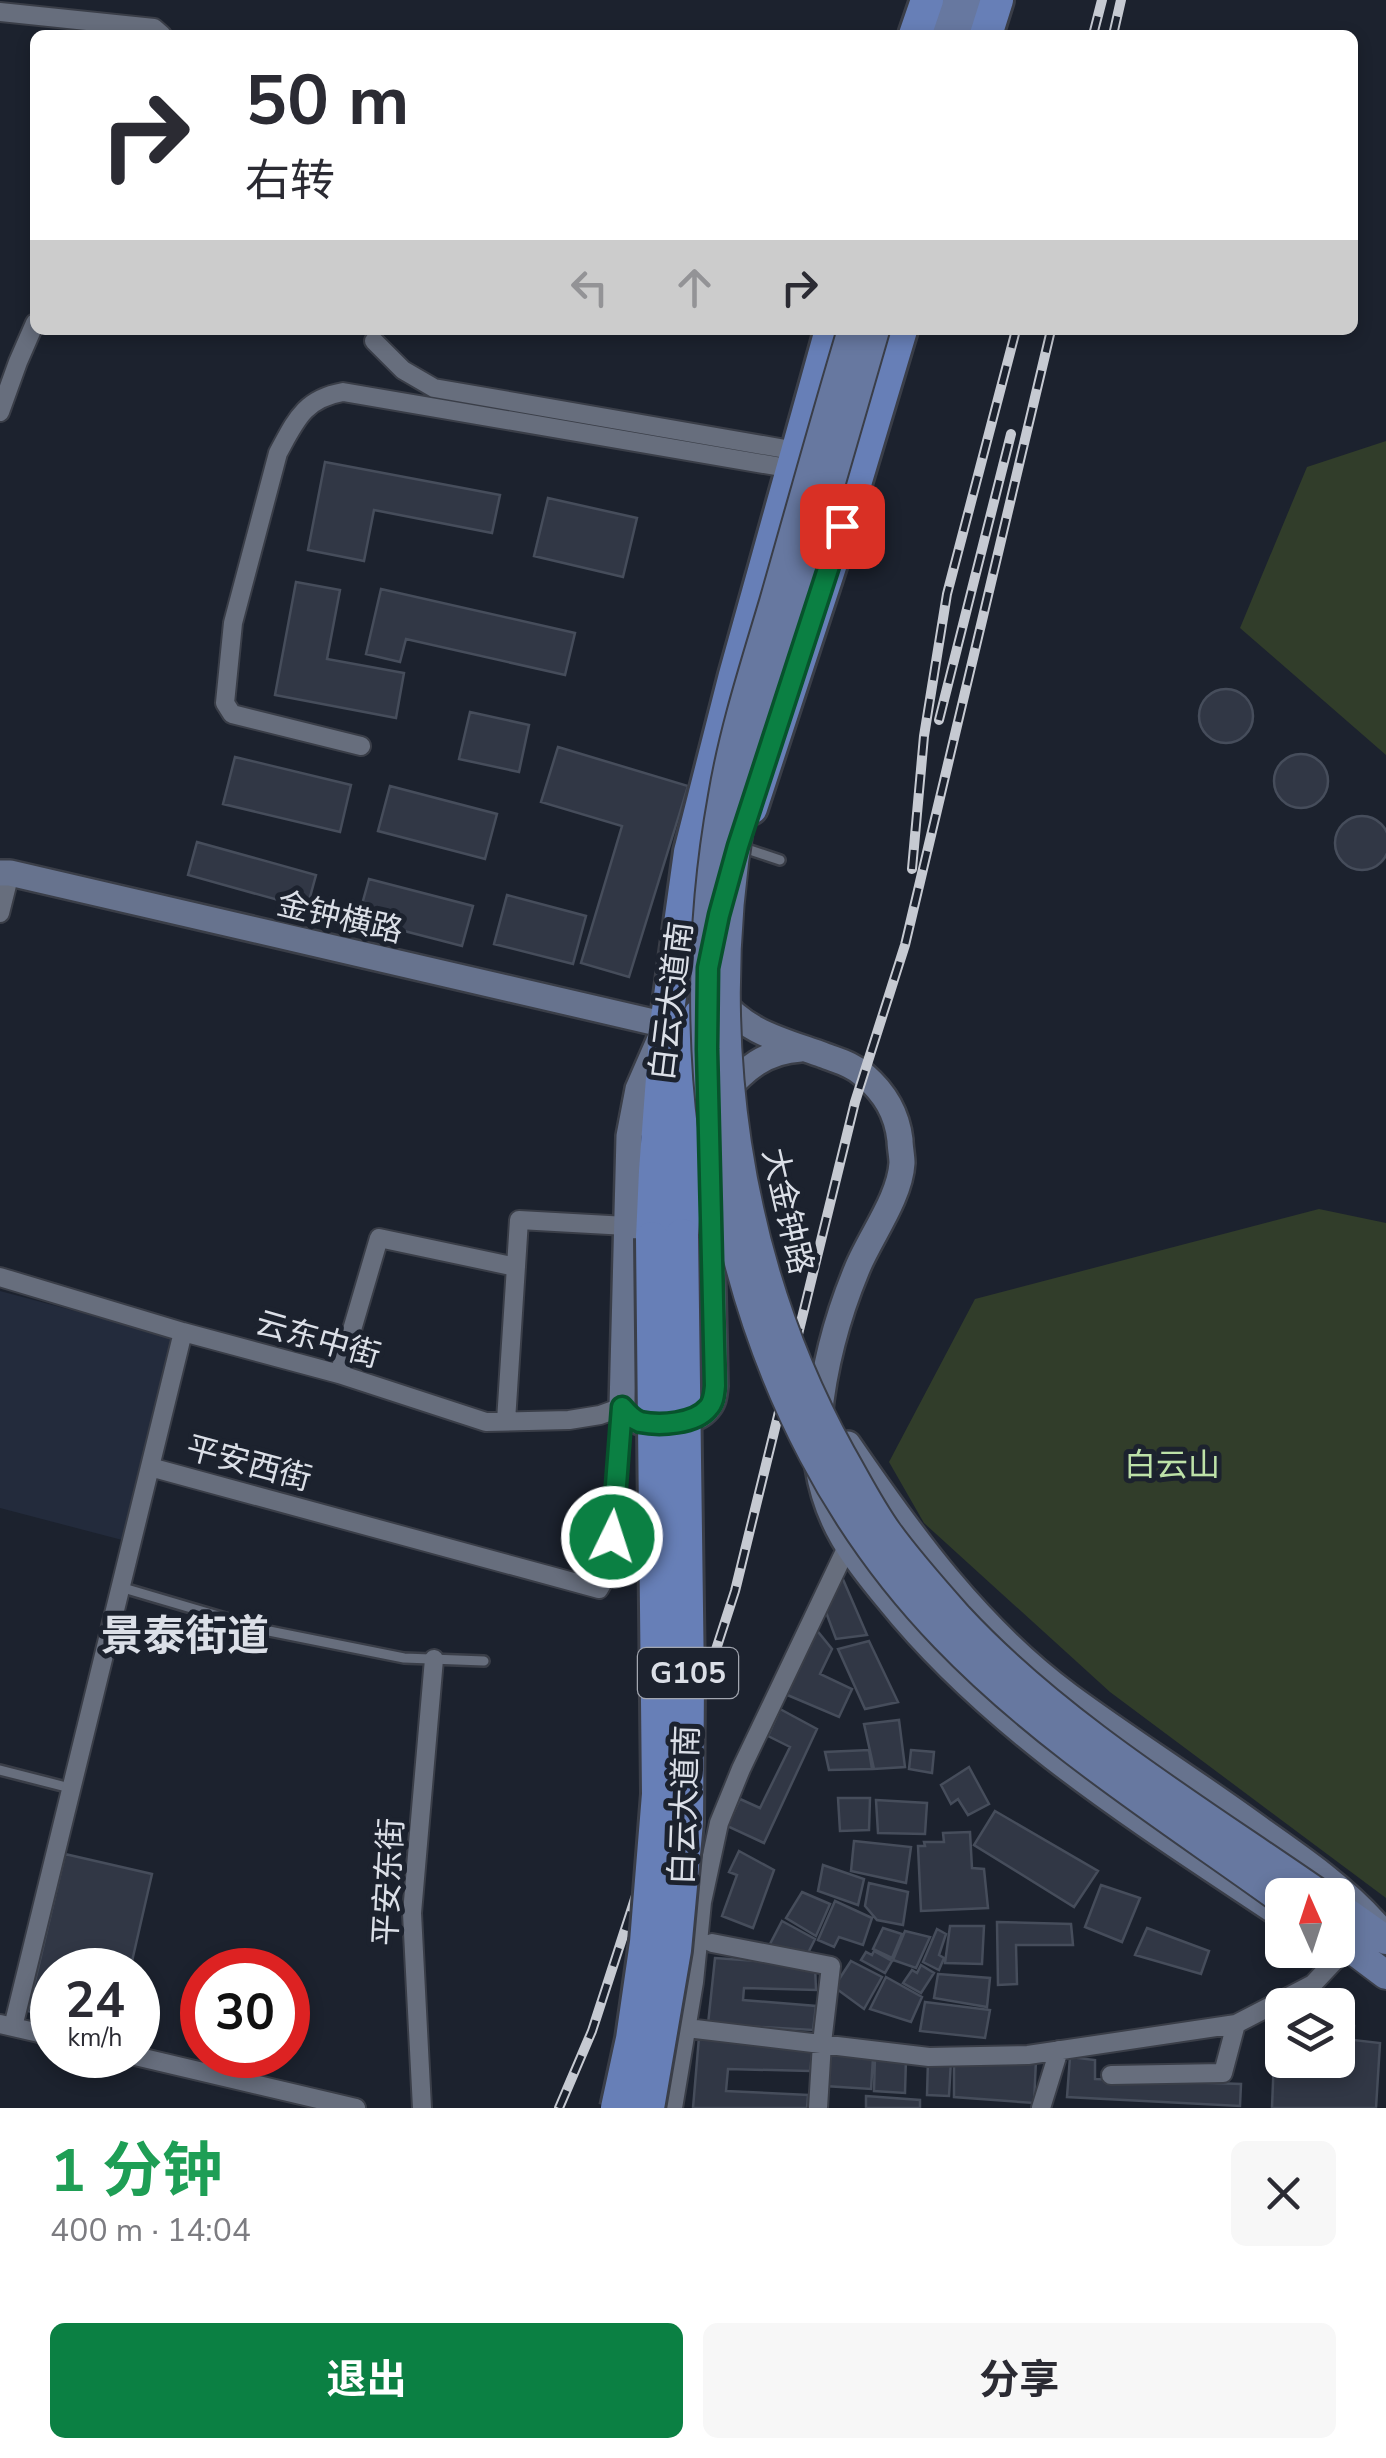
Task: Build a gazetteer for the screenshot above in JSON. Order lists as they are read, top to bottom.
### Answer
{
  "streets": {
    "highway": ["白云大道南", "G105"],
    "main road": ["大金钟路"],
    "street": [
      "金钟横路",
      "云东中街",
      "平安西街",
      "平安东街"
    ]
  },
  "crossings": [
    ["金钟横路", "白云大道南"],
    ["云东中街", "平安西街"]
  ],
  "districts": ["景泰街道"],
  "parks": ["白云山"],
  "north": "top",
  "page": {
    "turn": ["50 m", "右转"],
    "speed": "24 km/h",
    "limit": "30",
    "heading": ["1 分钟", "400 m · 14:04"],
    "buttons": ["退出", "分享"]
  }
}
